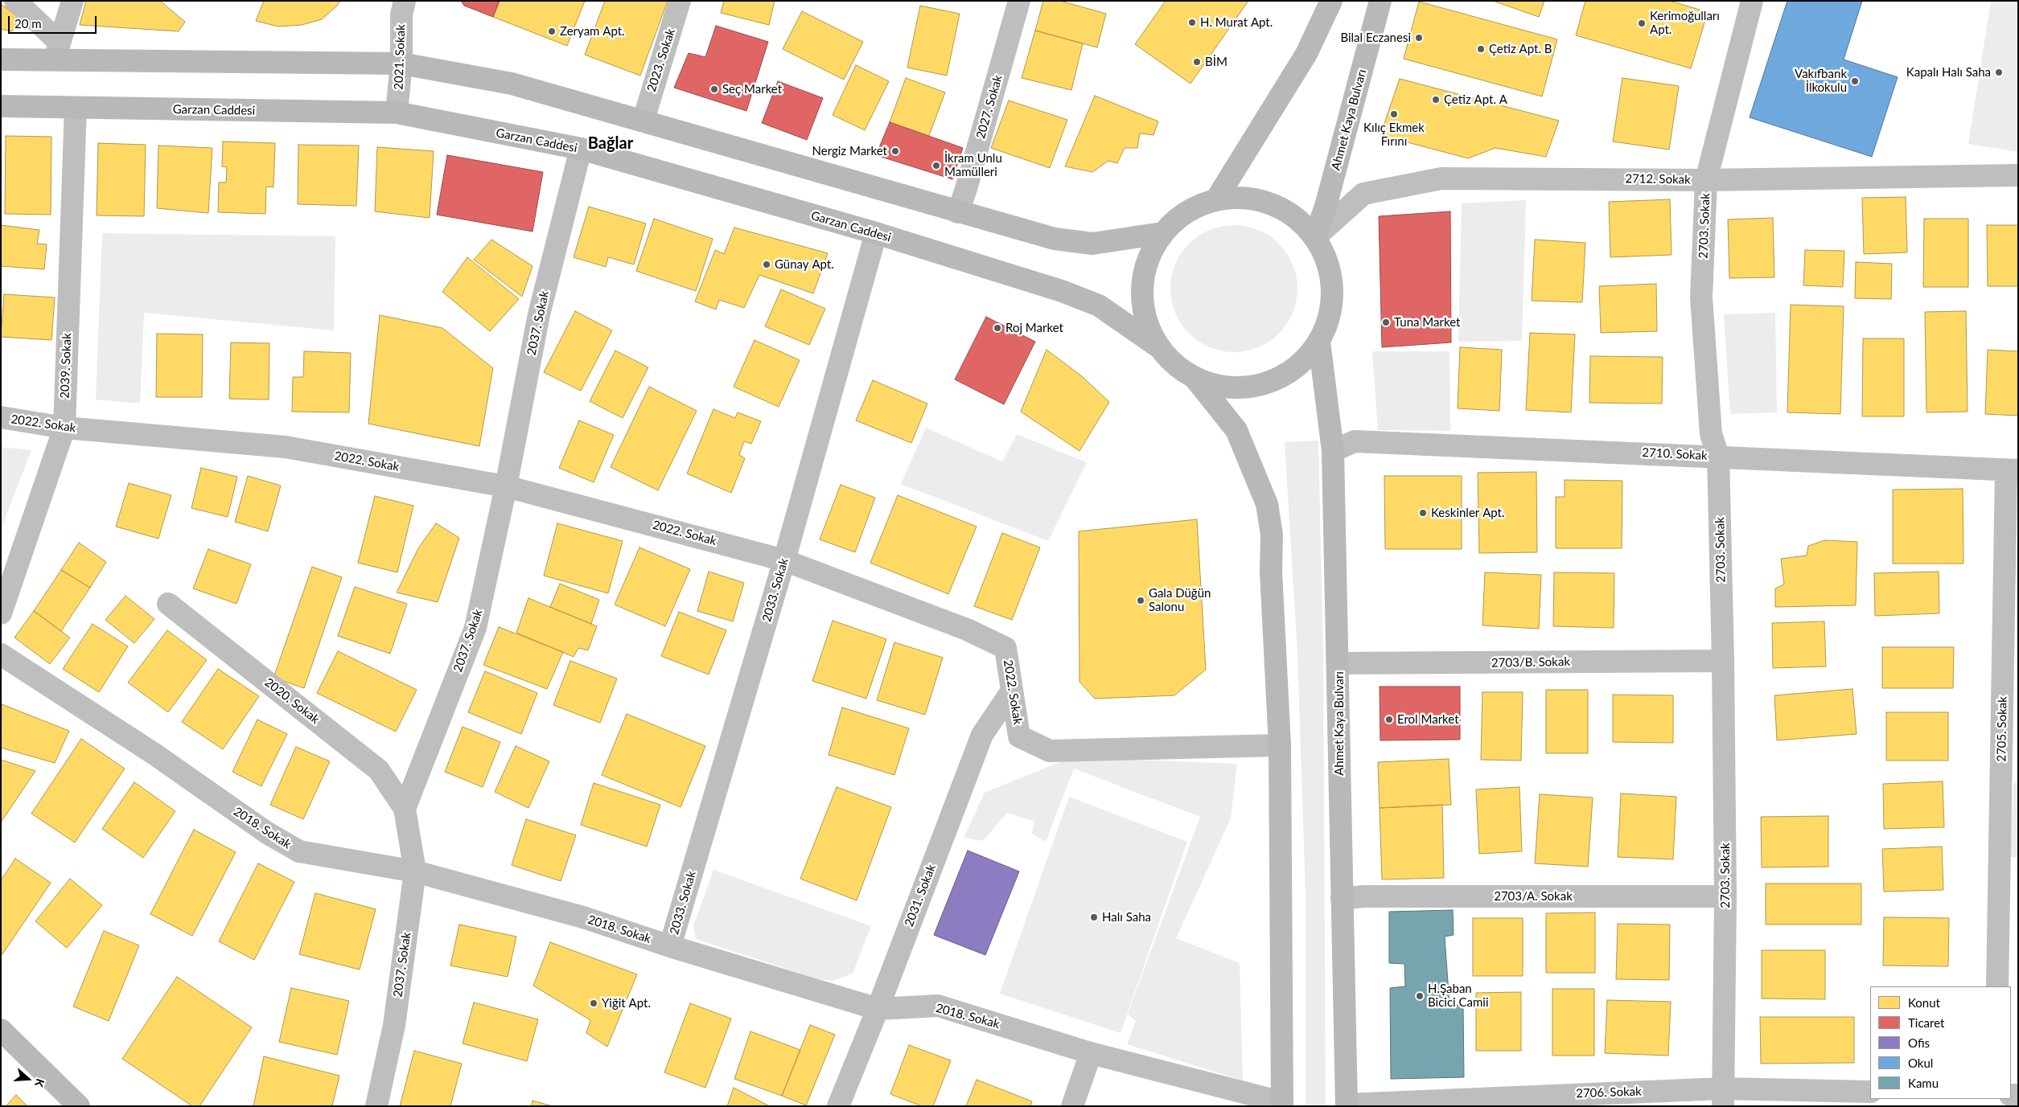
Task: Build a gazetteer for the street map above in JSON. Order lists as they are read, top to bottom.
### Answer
{
  "streets": {
    "main road": ["Garzan Caddesi", "Ahmet Kaya Bulvarı"],
    "street": [
      "2021. Sokak",
      "2023. Sokak",
      "2027. Sokak",
      "2712. Sokak",
      "2703. Sokak",
      "2037. Sokak",
      "2039. Sokak",
      "2022. Sokak",
      "2710. Sokak",
      "2033. Sokak",
      "2703/B. Sokak",
      "2020. Sokak",
      "2705. Sokak",
      "2018. Sokak",
      "2031. Sokak",
      "2703/A. Sokak",
      "2706. Sokak"
    ]
  },
  "crossings": [
    ["2021. Sokak", "Garzan Caddesi"],
    ["Garzan Caddesi", "2037. Sokak"],
    ["Garzan Caddesi", "2039. Sokak"],
    ["Garzan Caddesi", "2033. Sokak"],
    ["Ahmet Kaya Bulvarı", "2712. Sokak"],
    ["Ahmet Kaya Bulvarı", "2710. Sokak"],
    ["Ahmet Kaya Bulvarı", "2703/B. Sokak"],
    ["Ahmet Kaya Bulvarı", "2703/A. Sokak"],
    ["Ahmet Kaya Bulvarı", "2706. Sokak"],
    ["2712. Sokak", "2703. Sokak"],
    ["2703. Sokak", "2710. Sokak"],
    ["2703. Sokak", "2703/B. Sokak"],
    ["2703. Sokak", "2703/A. Sokak"],
    ["2703. Sokak", "2706. Sokak"],
    ["2037. Sokak", "2022. Sokak"],
    ["2037. Sokak", "2020. Sokak"],
    ["2037. Sokak", "2018. Sokak"],
    ["2039. Sokak", "2022. Sokak"],
    ["2022. Sokak", "2033. Sokak"],
    ["2022. Sokak", "2031. Sokak"],
    ["2710. Sokak", "2705. Sokak"],
    ["2033. Sokak", "2018. Sokak"],
    ["2018. Sokak", "2031. Sokak"]
  ],
  "districts": ["Bağlar"],
  "places": [
    "H. Murat Apt.",
    "Kerimoğulları Apt.",
    "Zeryam Apt.",
    "Bilal Eczanesi",
    "Çetiz Apt. B",
    "BİM",
    "Kapalı Halı Saha",
    "Vakıfbank İlkokulu",
    "Seç Market",
    "Çetiz Apt. A",
    "Kılıç Ekmek Fırını",
    "Nergiz Market",
    "İkram Unlu Mamülleri",
    "Günay Apt.",
    "Tuna Market",
    "Roj Market",
    "Keskinler Apt.",
    "Gala Düğün Salonu",
    "Erol Market",
    "Halı Saha",
    "H.Şaban Bicici Camii",
    "Yiğit Apt."
  ],
  "legend": [
    "Konut",
    "Ticaret",
    "Ofis",
    "Okul",
    "Kamu"
  ],
  "scale_bar": "20 m",
  "north": "right"
}
